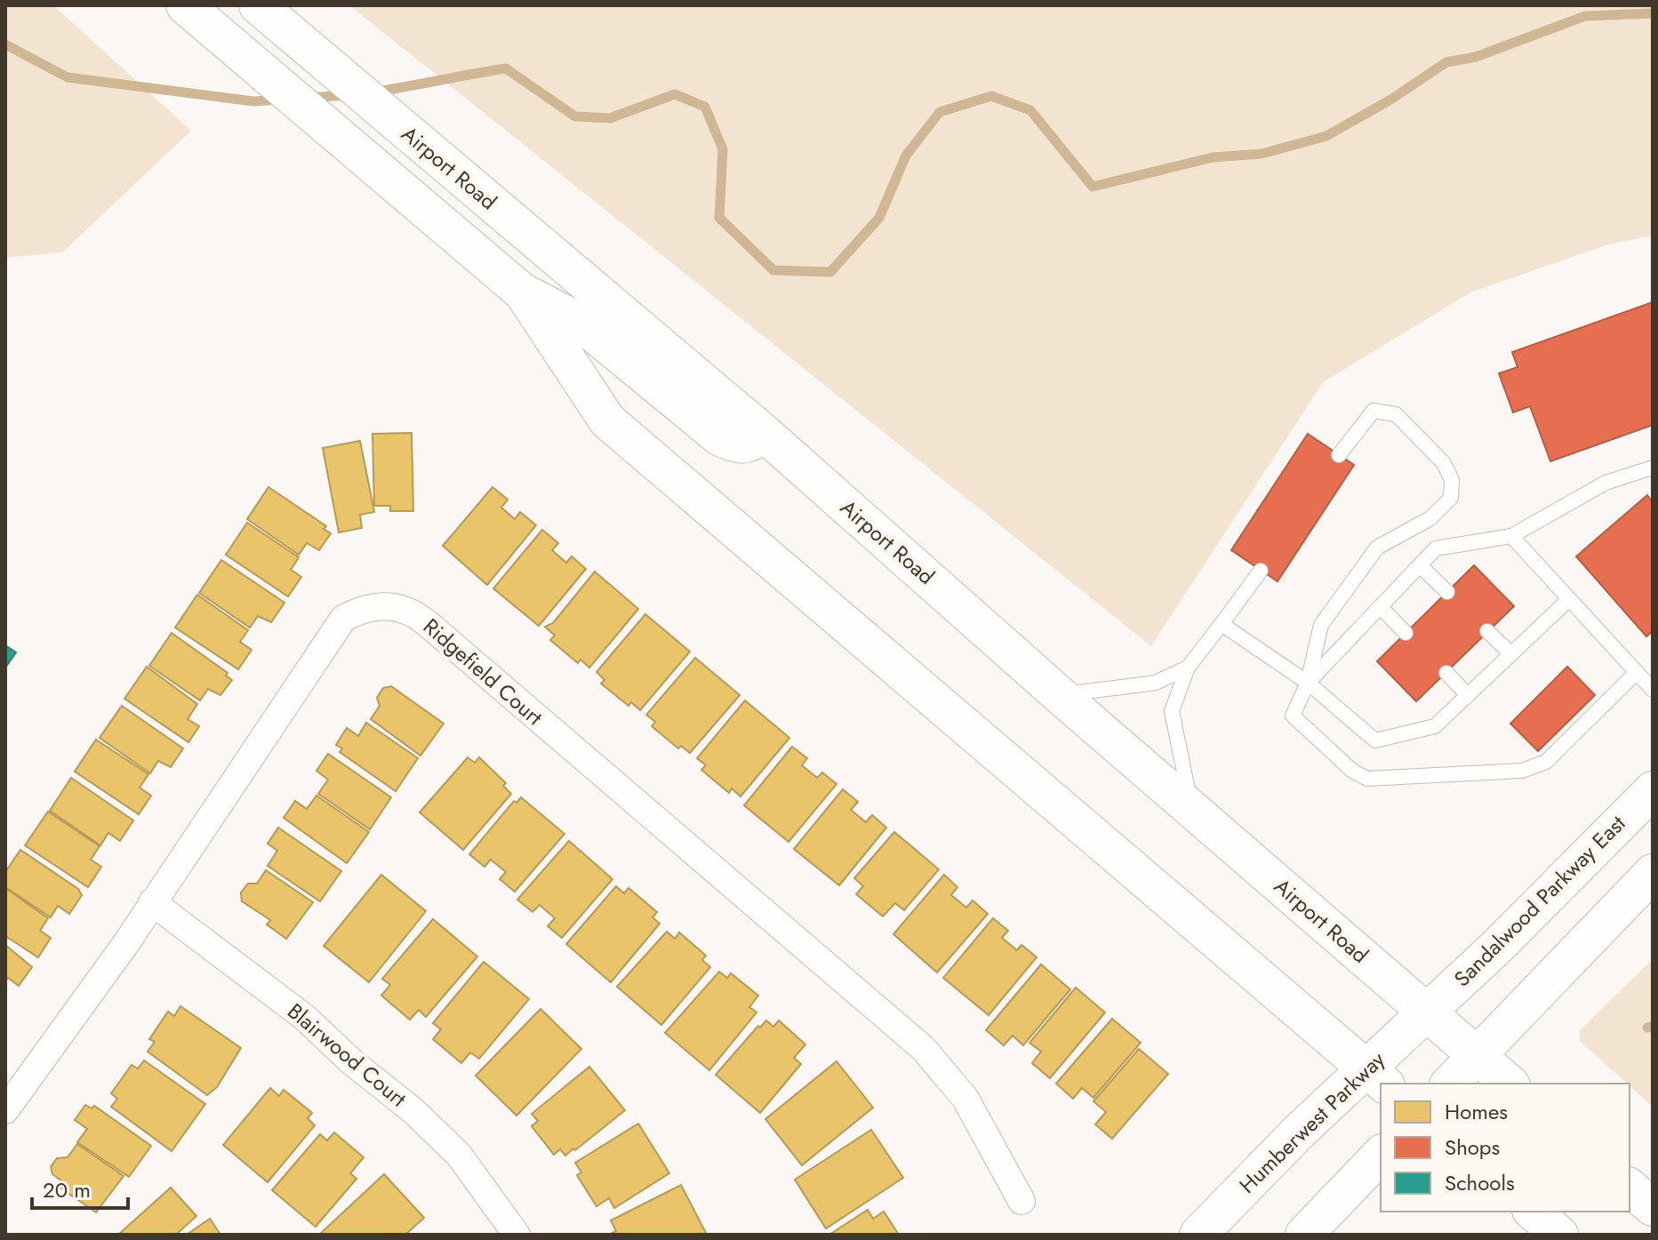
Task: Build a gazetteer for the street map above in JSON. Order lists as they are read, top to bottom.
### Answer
{
  "streets": {
    "main road": ["Airport Road", "Sandalwood Parkway East", "Humberwest Parkway"],
    "street": ["Ridgefield Court", "Blairwood Court"]
  },
  "crossings": [
    ["Airport Road", "Sandalwood Parkway East"],
    ["Airport Road", "Humberwest Parkway"],
    ["Ridgefield Court", "Blairwood Court"],
    ["Sandalwood Parkway East", "Humberwest Parkway"]
  ],
  "legend": ["Homes", "Shops", "Schools"],
  "scale_bar": "20 m"
}
